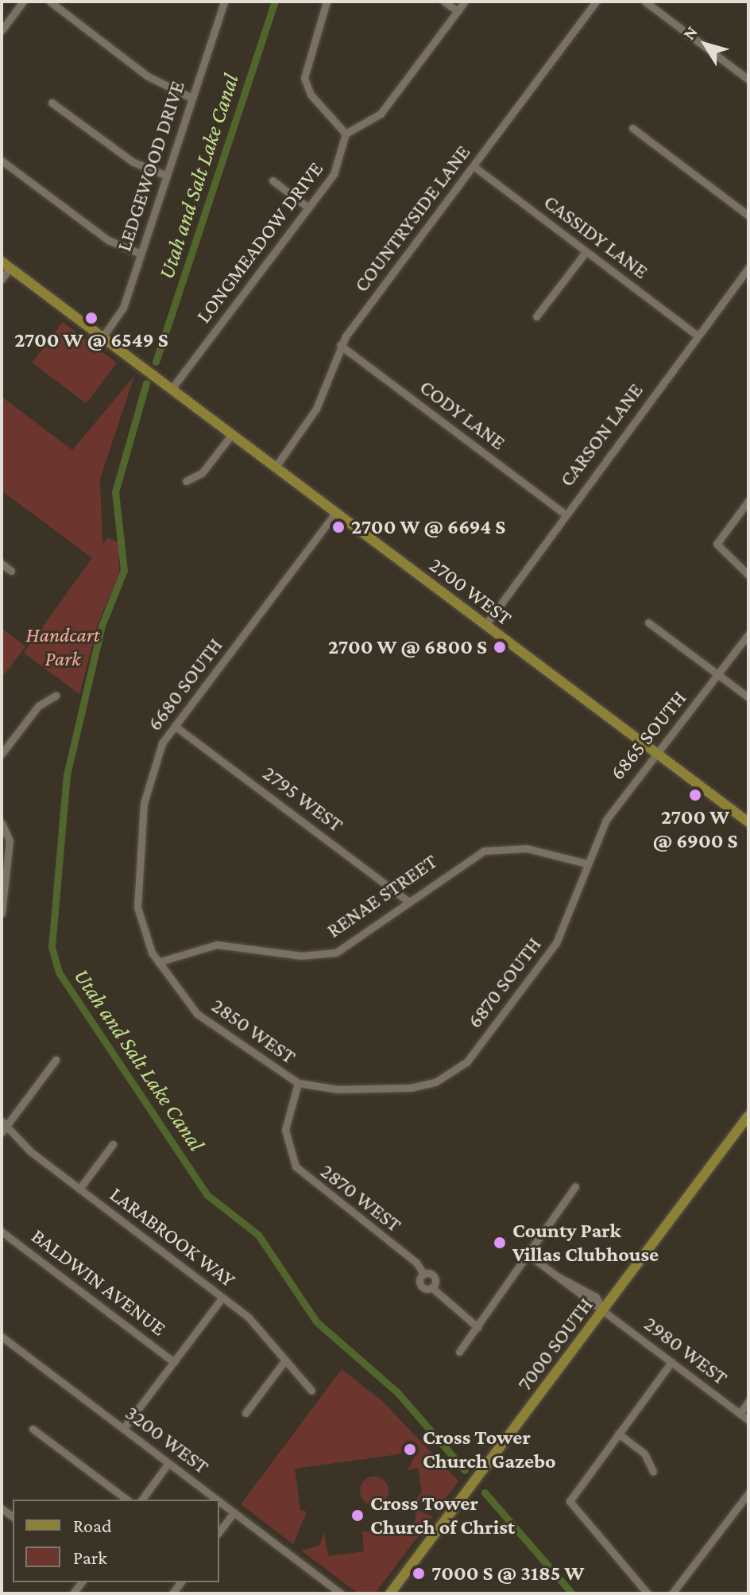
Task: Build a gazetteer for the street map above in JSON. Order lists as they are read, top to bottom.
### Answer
{
  "streets": {
    "main road": ["2700 WEST", "7000 SOUTH"],
    "street": [
      "LEDGEWOOD DRIVE",
      "COUNTRYSIDE LANE",
      "CASSIDY LANE",
      "LONGMEADOW DRIVE",
      "CODY LANE",
      "CARSON LANE",
      "6680 SOUTH",
      "6865 SOUTH",
      "2795 WEST",
      "RENAE STREET",
      "6870 SOUTH",
      "2850 WEST",
      "2870 WEST",
      "LARABROOK WAY",
      "BALDWIN AVENUE",
      "2980 WEST",
      "3200 WEST"
    ]
  },
  "crossings": [
    ["LEDGEWOOD DRIVE", "2700 WEST"],
    ["COUNTRYSIDE LANE", "CASSIDY LANE"],
    ["COUNTRYSIDE LANE", "CODY LANE"],
    ["COUNTRYSIDE LANE", "2700 WEST"],
    ["CASSIDY LANE", "CARSON LANE"],
    ["LONGMEADOW DRIVE", "2700 WEST"],
    ["CODY LANE", "CARSON LANE"],
    ["CARSON LANE", "2700 WEST"],
    ["2700 WEST", "6680 SOUTH"],
    ["2700 WEST", "6865 SOUTH"],
    ["6680 SOUTH", "2795 WEST"],
    ["6680 SOUTH", "2850 WEST"],
    ["6865 SOUTH", "RENAE STREET"],
    ["6865 SOUTH", "6870 SOUTH"],
    ["2795 WEST", "RENAE STREET"],
    ["RENAE STREET", "6870 SOUTH"],
    ["RENAE STREET", "2850 WEST"],
    ["6870 SOUTH", "2850 WEST"],
    ["2850 WEST", "2870 WEST"],
    ["7000 SOUTH", "2980 WEST"]
  ],
  "water": ["Utah and Salt Lake Canal"],
  "parks": ["Handcart Park"],
  "places": [
    "2700 W @ 6549 S",
    "2700 W @ 6694 S",
    "2700 W @ 6800 S",
    "2700 W @ 6900 S",
    "County Park Villas Clubhouse",
    "Cross Tower Church Gazebo",
    "Cross Tower Church of Christ",
    "7000 S @ 3185 W"
  ],
  "legend": ["Road", "Park"],
  "north": "top left"
}
